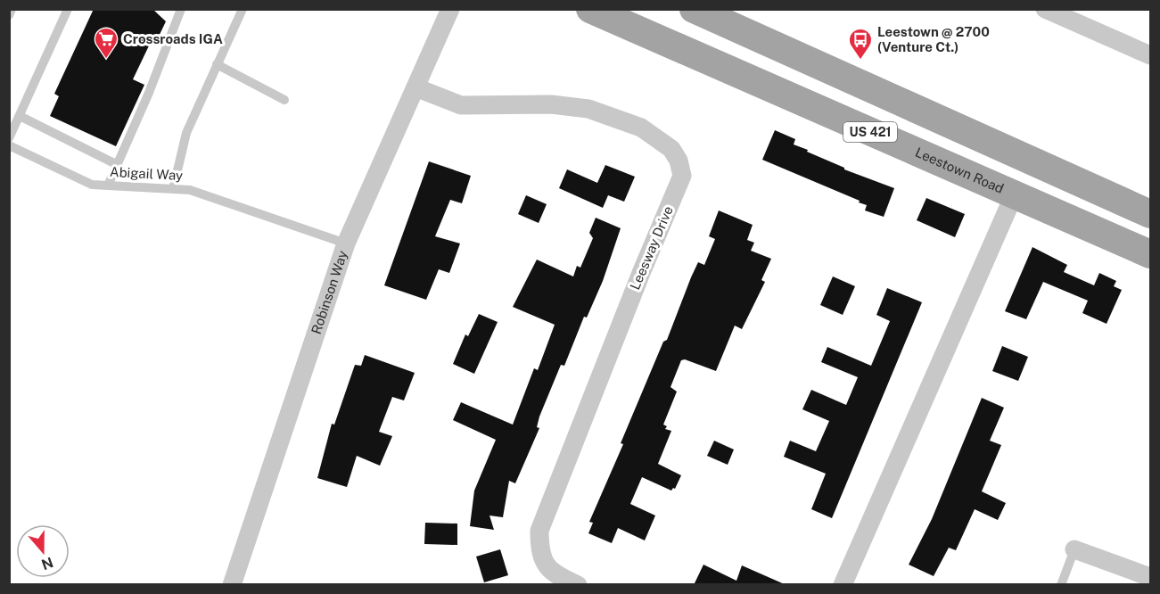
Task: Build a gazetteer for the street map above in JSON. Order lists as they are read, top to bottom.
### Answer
{
  "streets": {
    "main road": ["US 421", "Leestown Road"],
    "street": ["Leesway Drive", "Robinson Way"],
    "lane": ["Abigail Way"]
  },
  "crossings": [
    ["Abigail Way", "Robinson Way"],
    ["Leesway Drive", "Robinson Way"]
  ],
  "places": {
    "supermarket": ["Crossroads IGA"],
    "bus stop": ["Leestown @ 2700 (Venture Ct.)"]
  },
  "north": "bottom"
}
